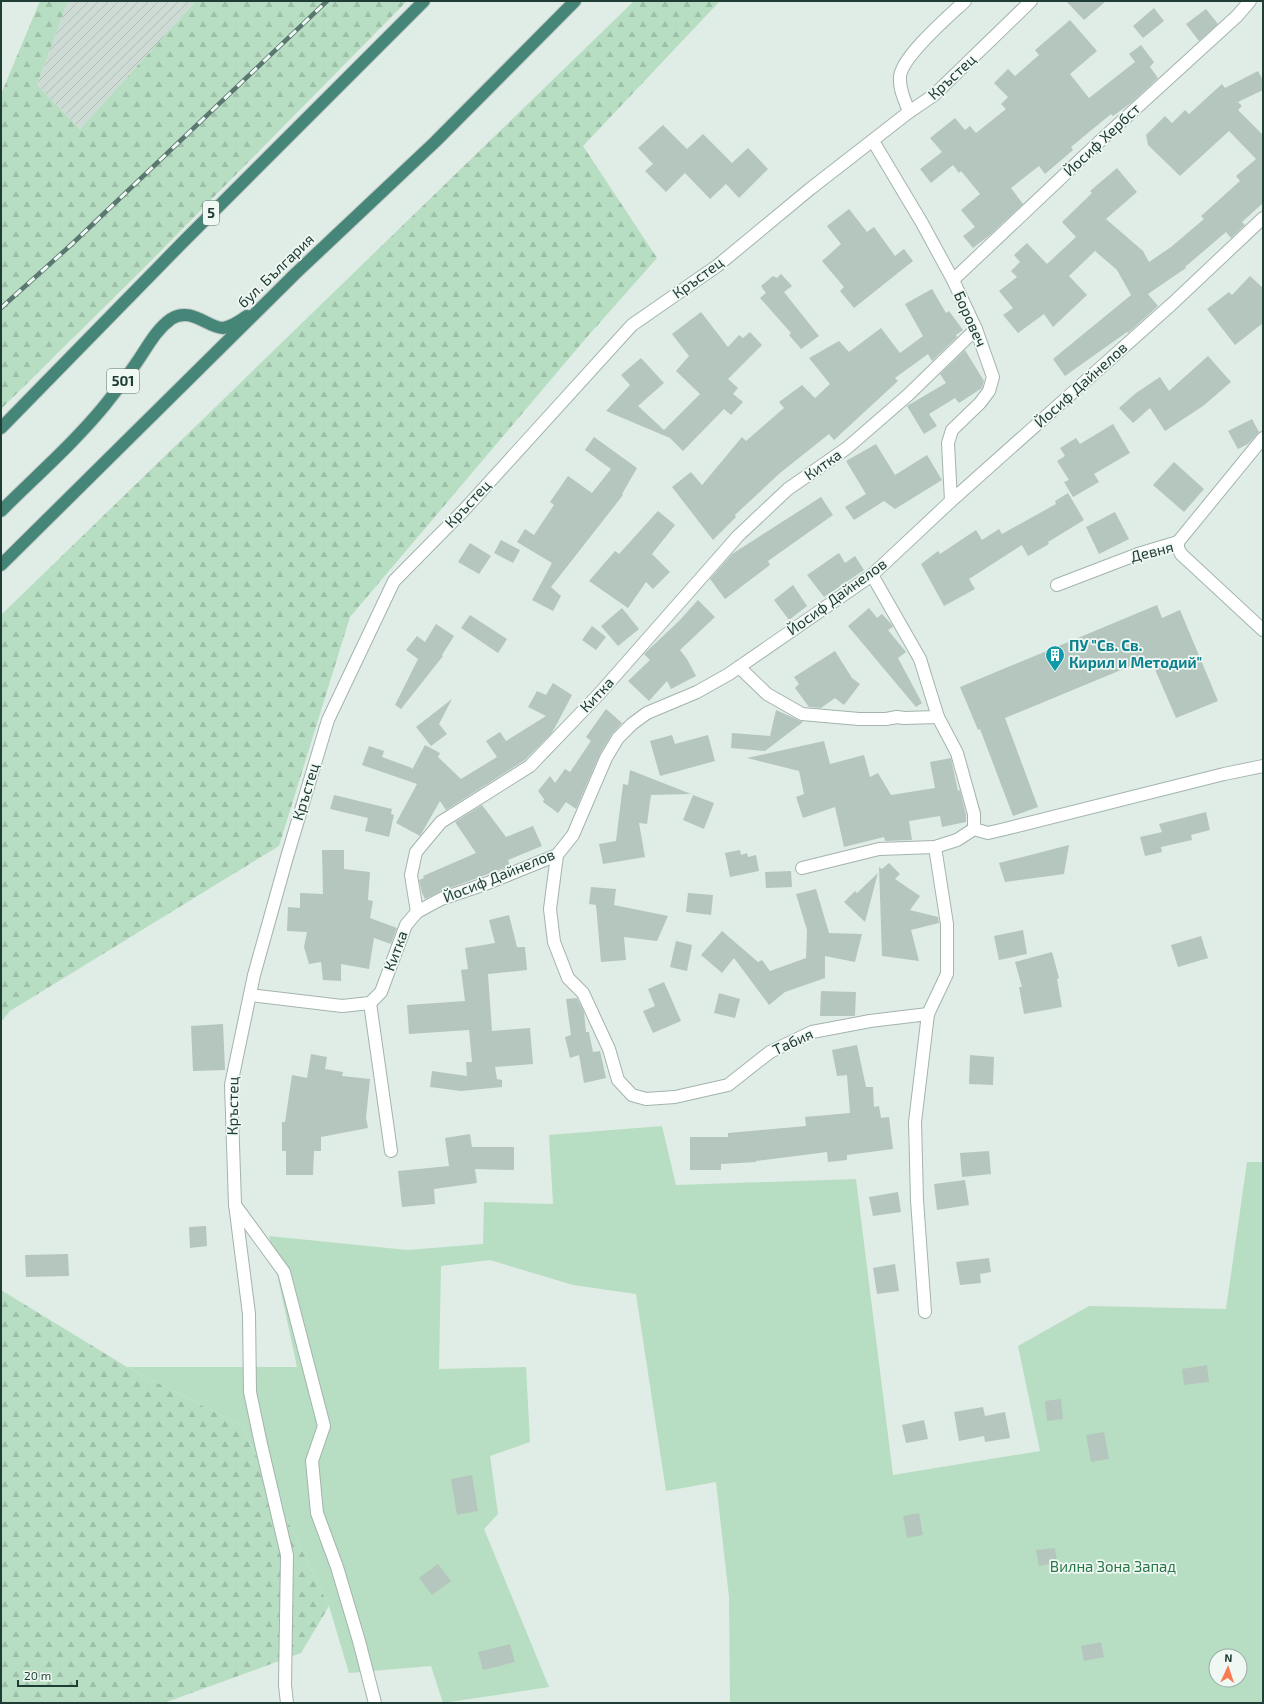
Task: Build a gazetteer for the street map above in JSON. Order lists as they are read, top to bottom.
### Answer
{
  "streets": {
    "highway": ["5", "бул. България", "501"],
    "street": [
      "Кръстец",
      "Йосиф Хербст",
      "Боровеч",
      "Йосиф Дайнелов",
      "Китка",
      "Девня",
      "Табия"
    ]
  },
  "crossings": [
    ["Кръстец", "Боровеч"],
    ["Йосиф Хербст", "Боровеч"],
    ["бул. България", "501"],
    ["Боровеч", "Йосиф Дайнелов"],
    ["Боровеч", "Китка"],
    ["Йосиф Дайнелов", "Китка"],
    ["Йосиф Дайнелов", "Табия"]
  ],
  "parks": ["Вилна Зона Запад"],
  "places": {
    "building": ["ПУ \"Св. Св. Кирил и Методий\""]
  },
  "scale_bar": "20 m",
  "north": "top"
}
